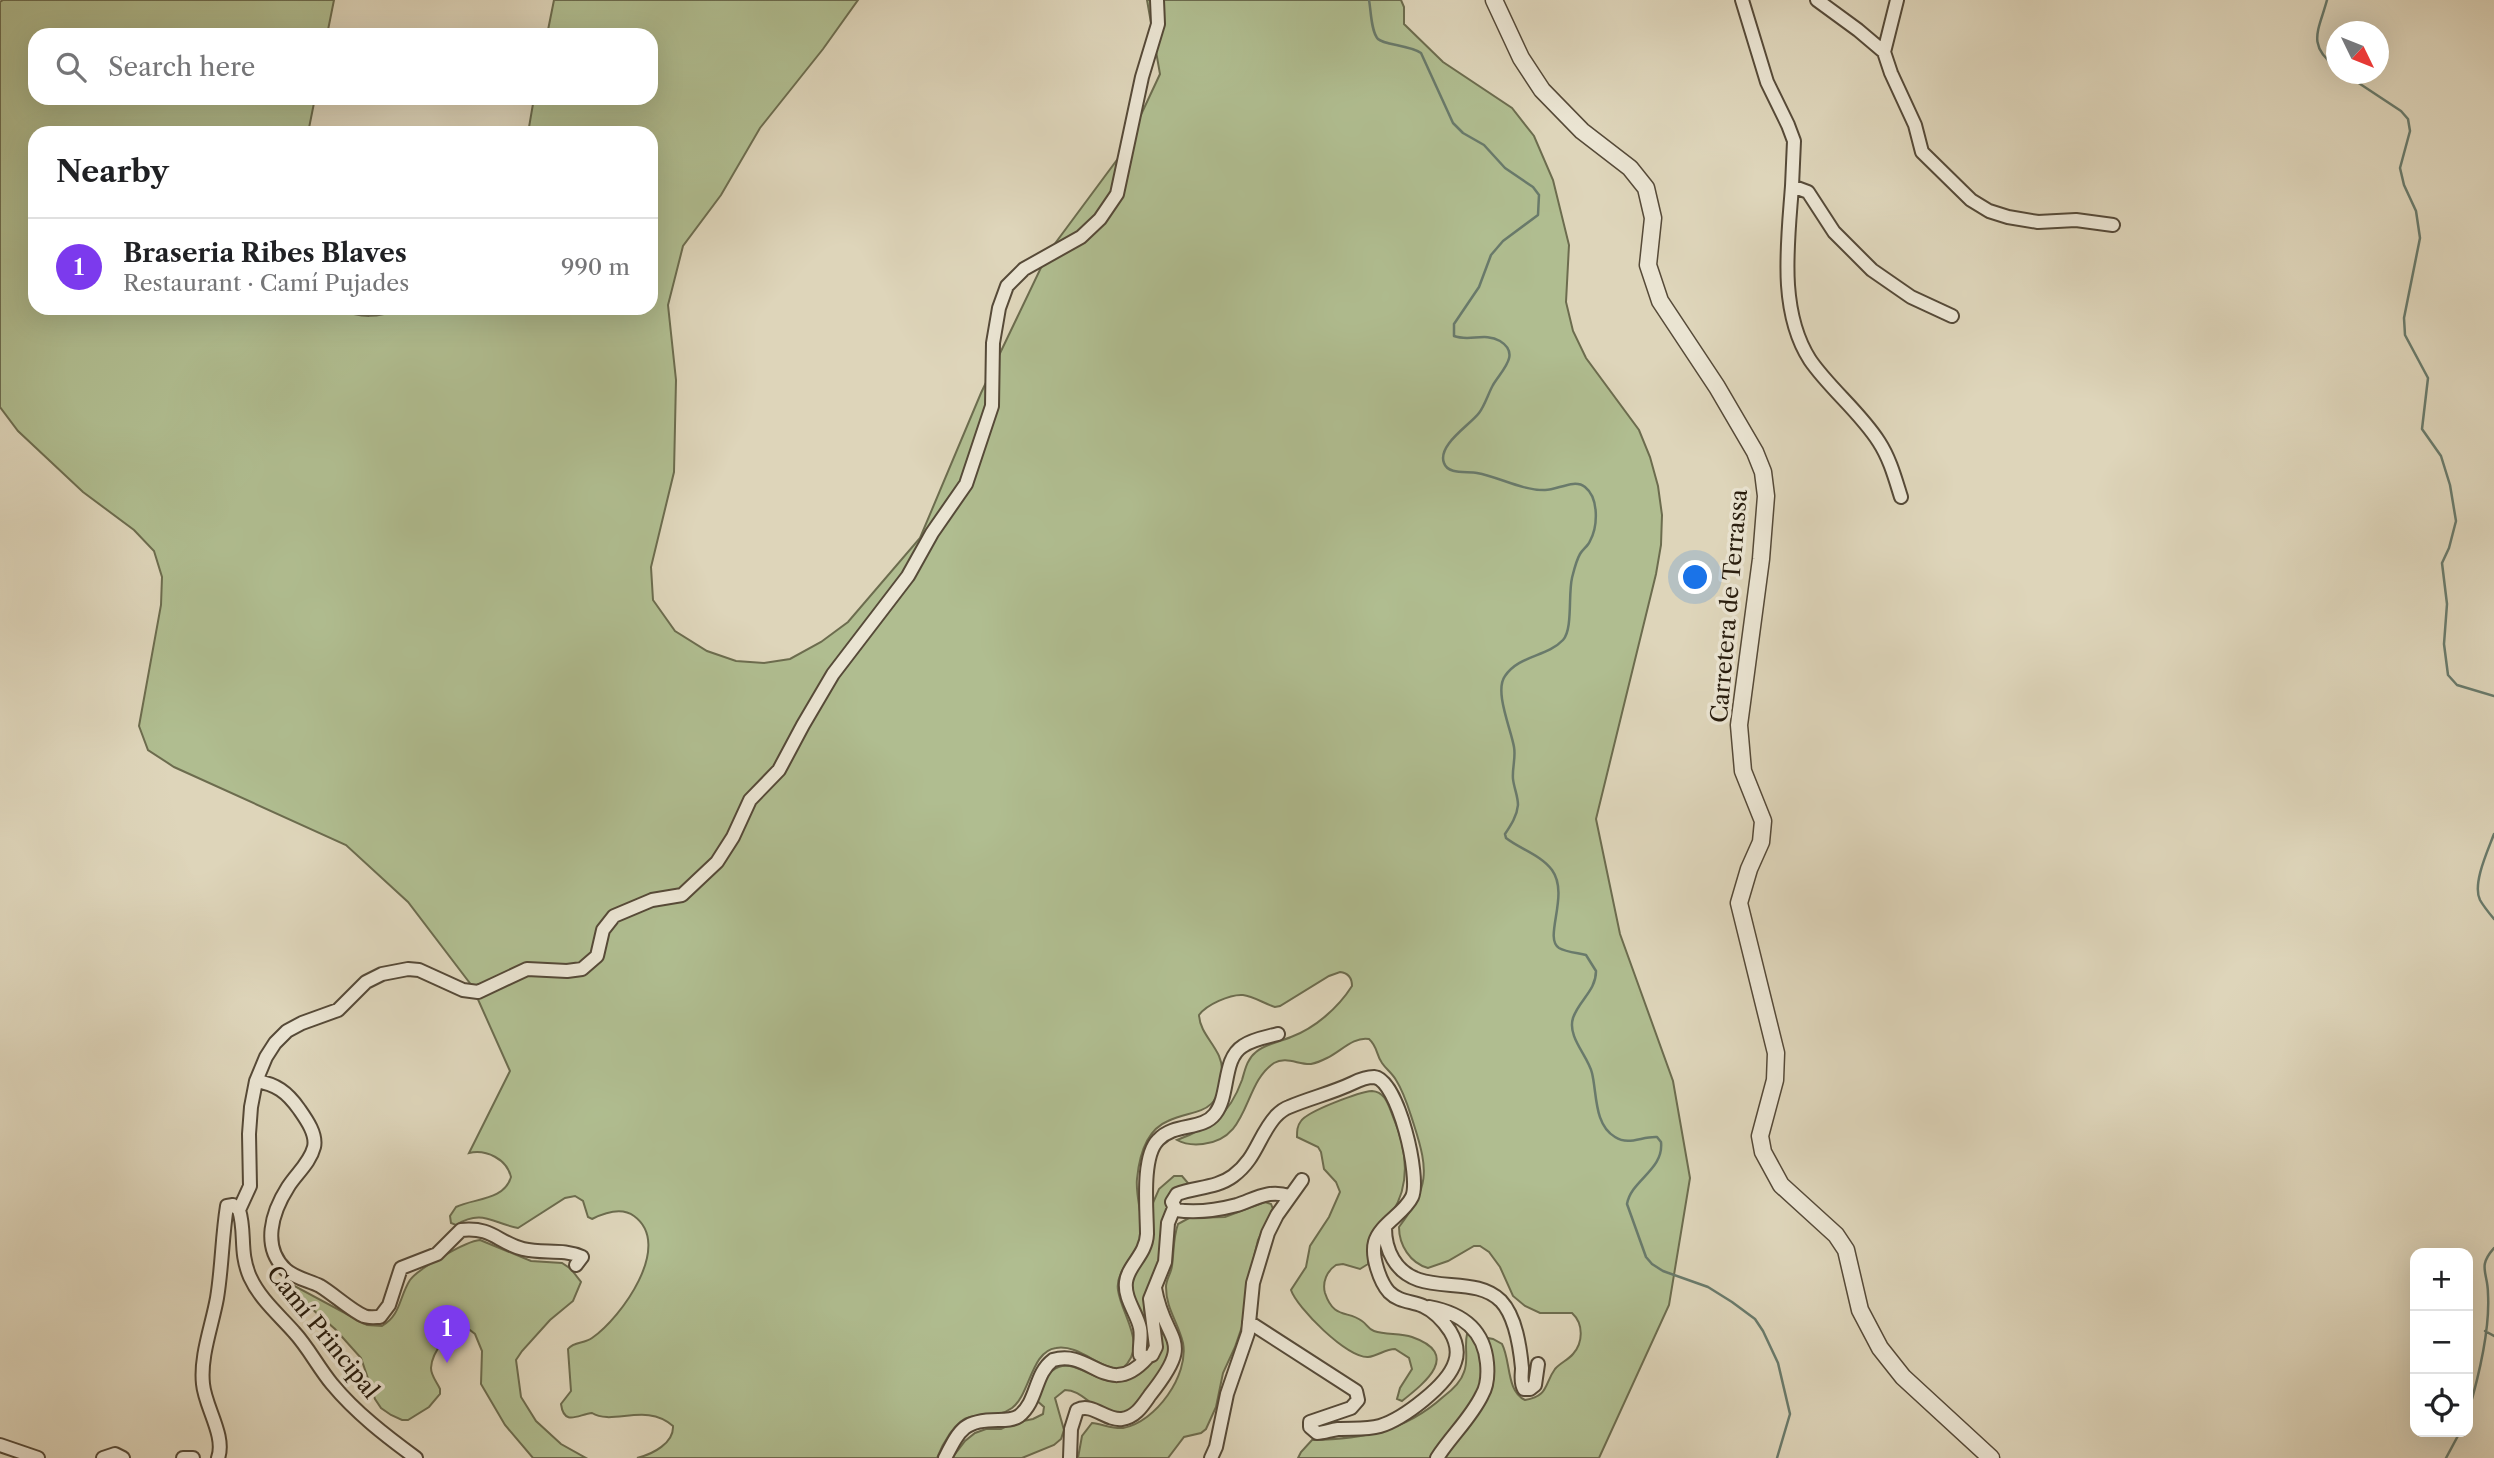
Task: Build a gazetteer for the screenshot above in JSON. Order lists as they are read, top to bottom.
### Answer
{
  "streets": {
    "street": ["Carretera de Terrassa", "Camí Principal"]
  },
  "north": "bottom right",
  "page": {
    "search": "Search here",
    "heading": "Nearby",
    "list": [
      {
        "mark": "1",
        "name": "Braseria Ribes Blaves",
        "note": "Restaurant · Camí Pujades",
        "value": "990 m"
      }
    ],
    "map_buttons": ["+", "−"],
    "pins": "1"
  }
}
